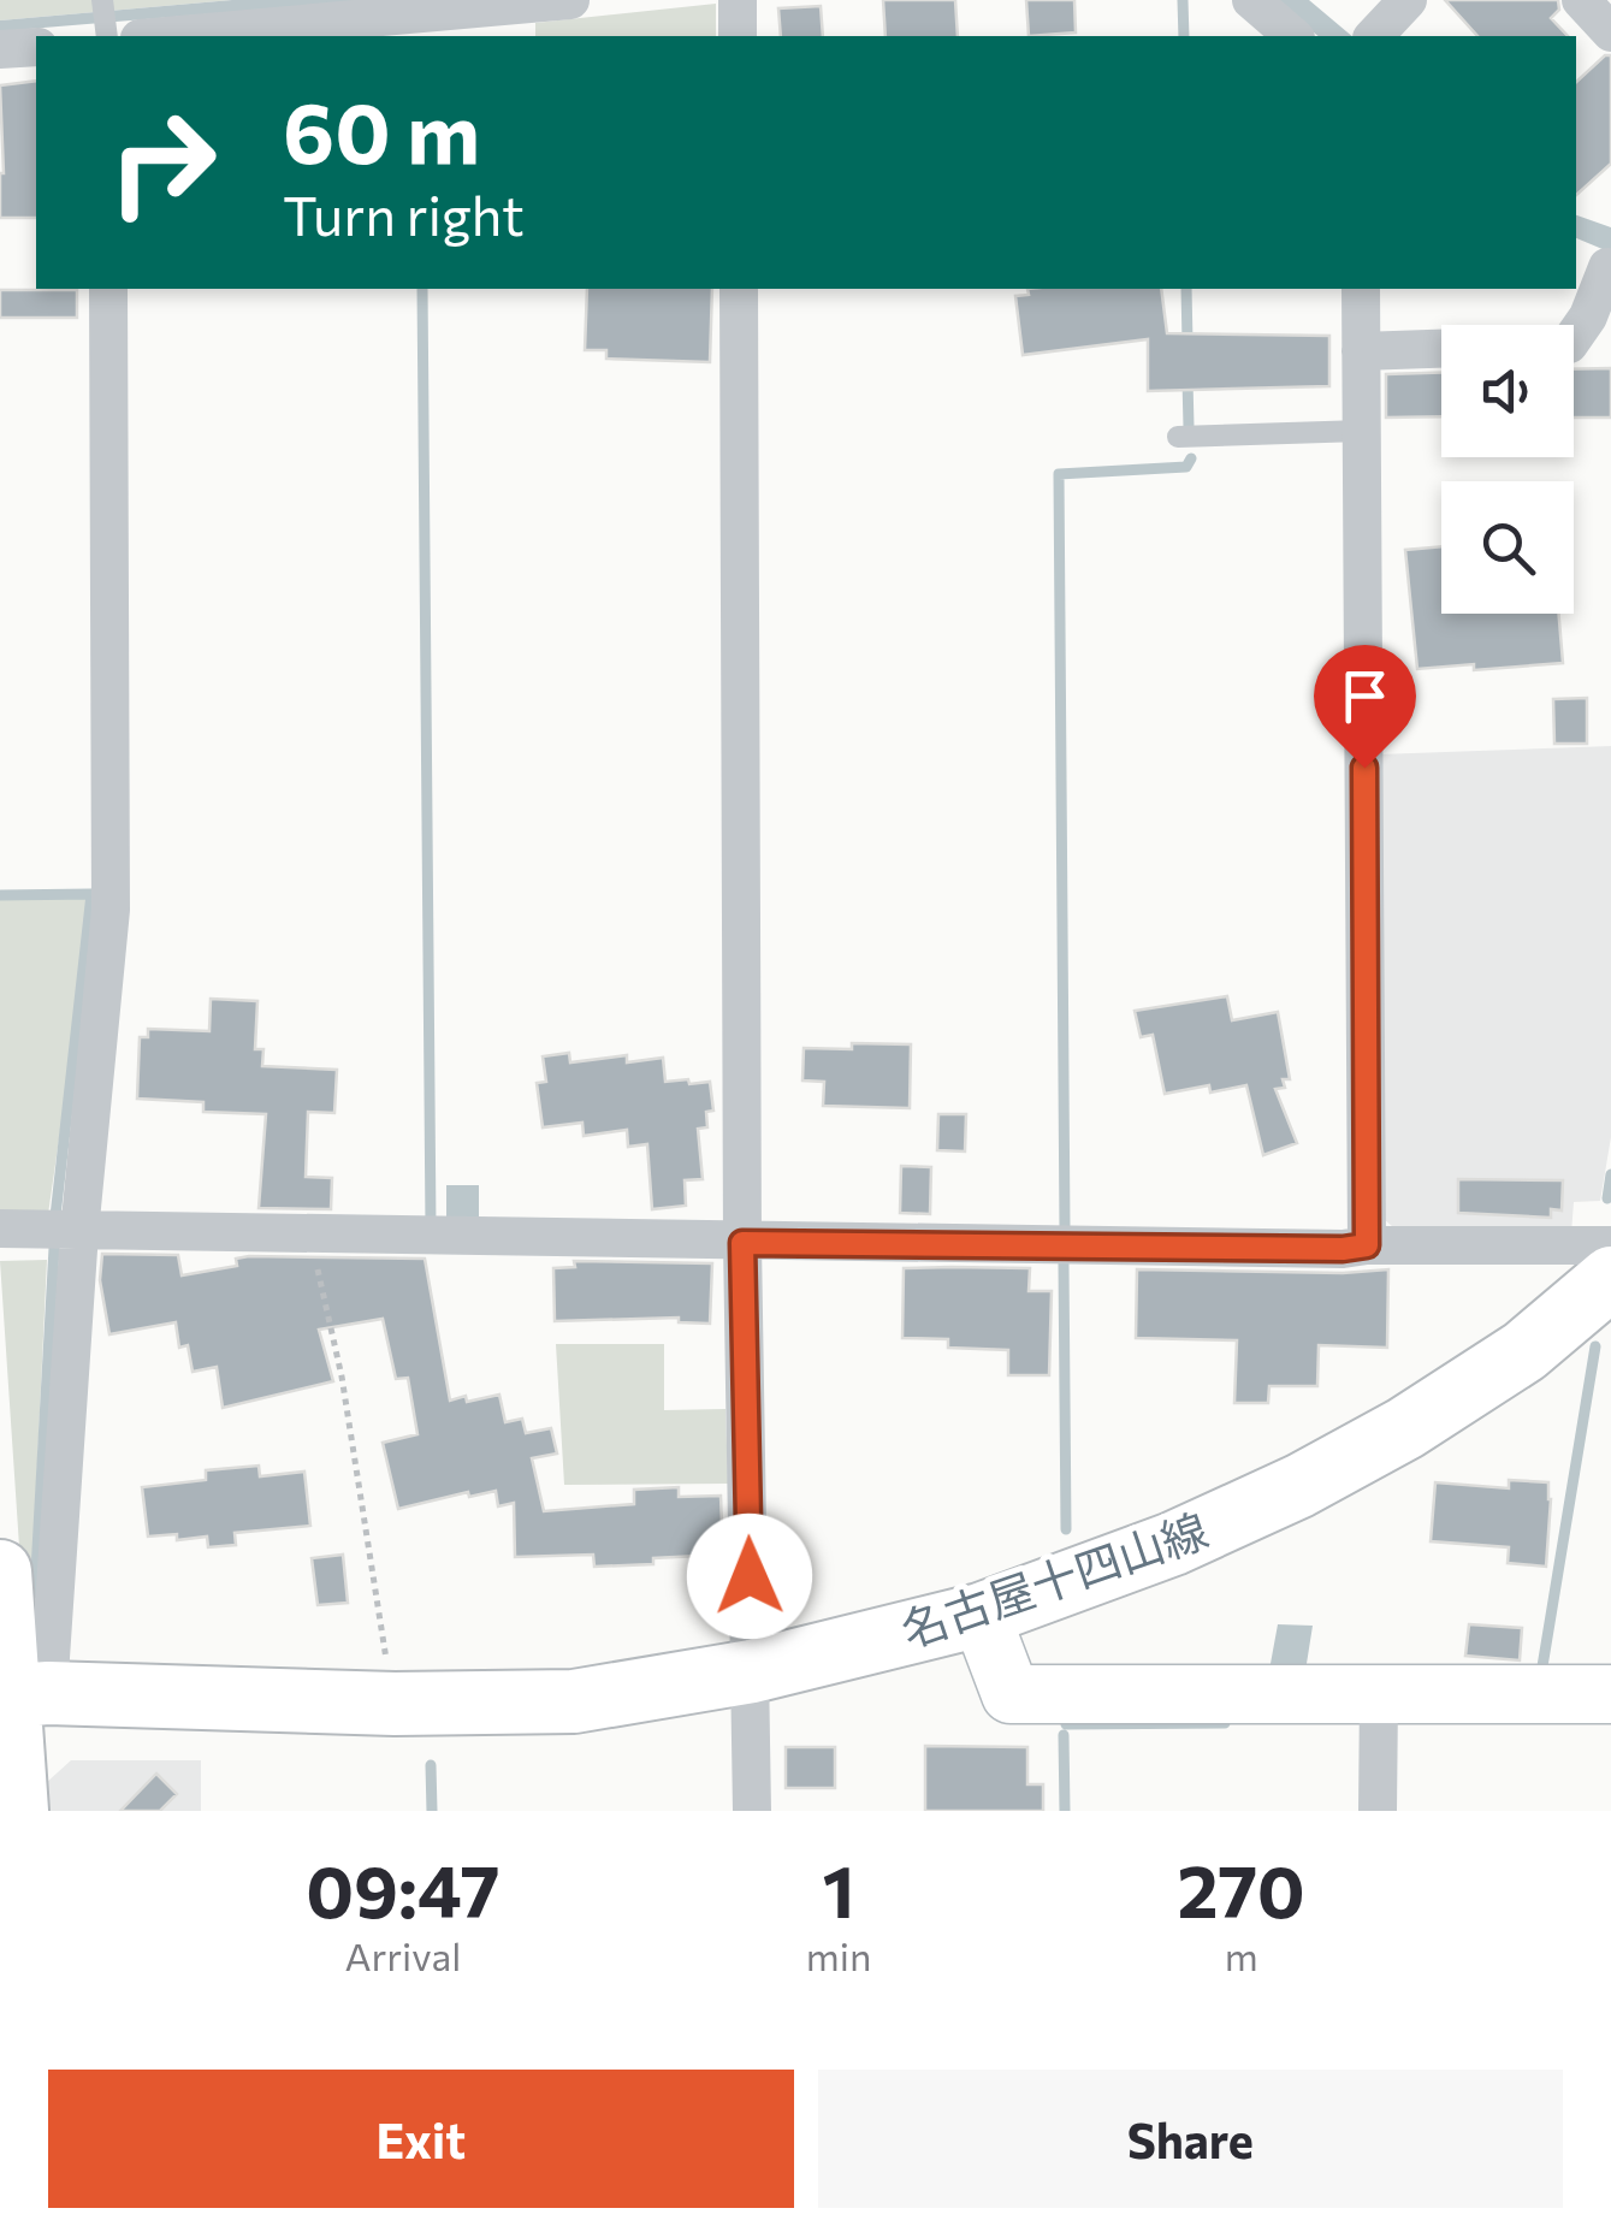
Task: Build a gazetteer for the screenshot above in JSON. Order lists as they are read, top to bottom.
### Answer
{
  "streets": {
    "main road": ["名古屋十四山線"]
  },
  "page": {
    "turn": ["60 m", "Turn right"],
    "eta": [
      "09:47",
      "Arrival",
      "1",
      "min",
      "270",
      "m"
    ],
    "buttons": ["Exit", "Share"]
  }
}
